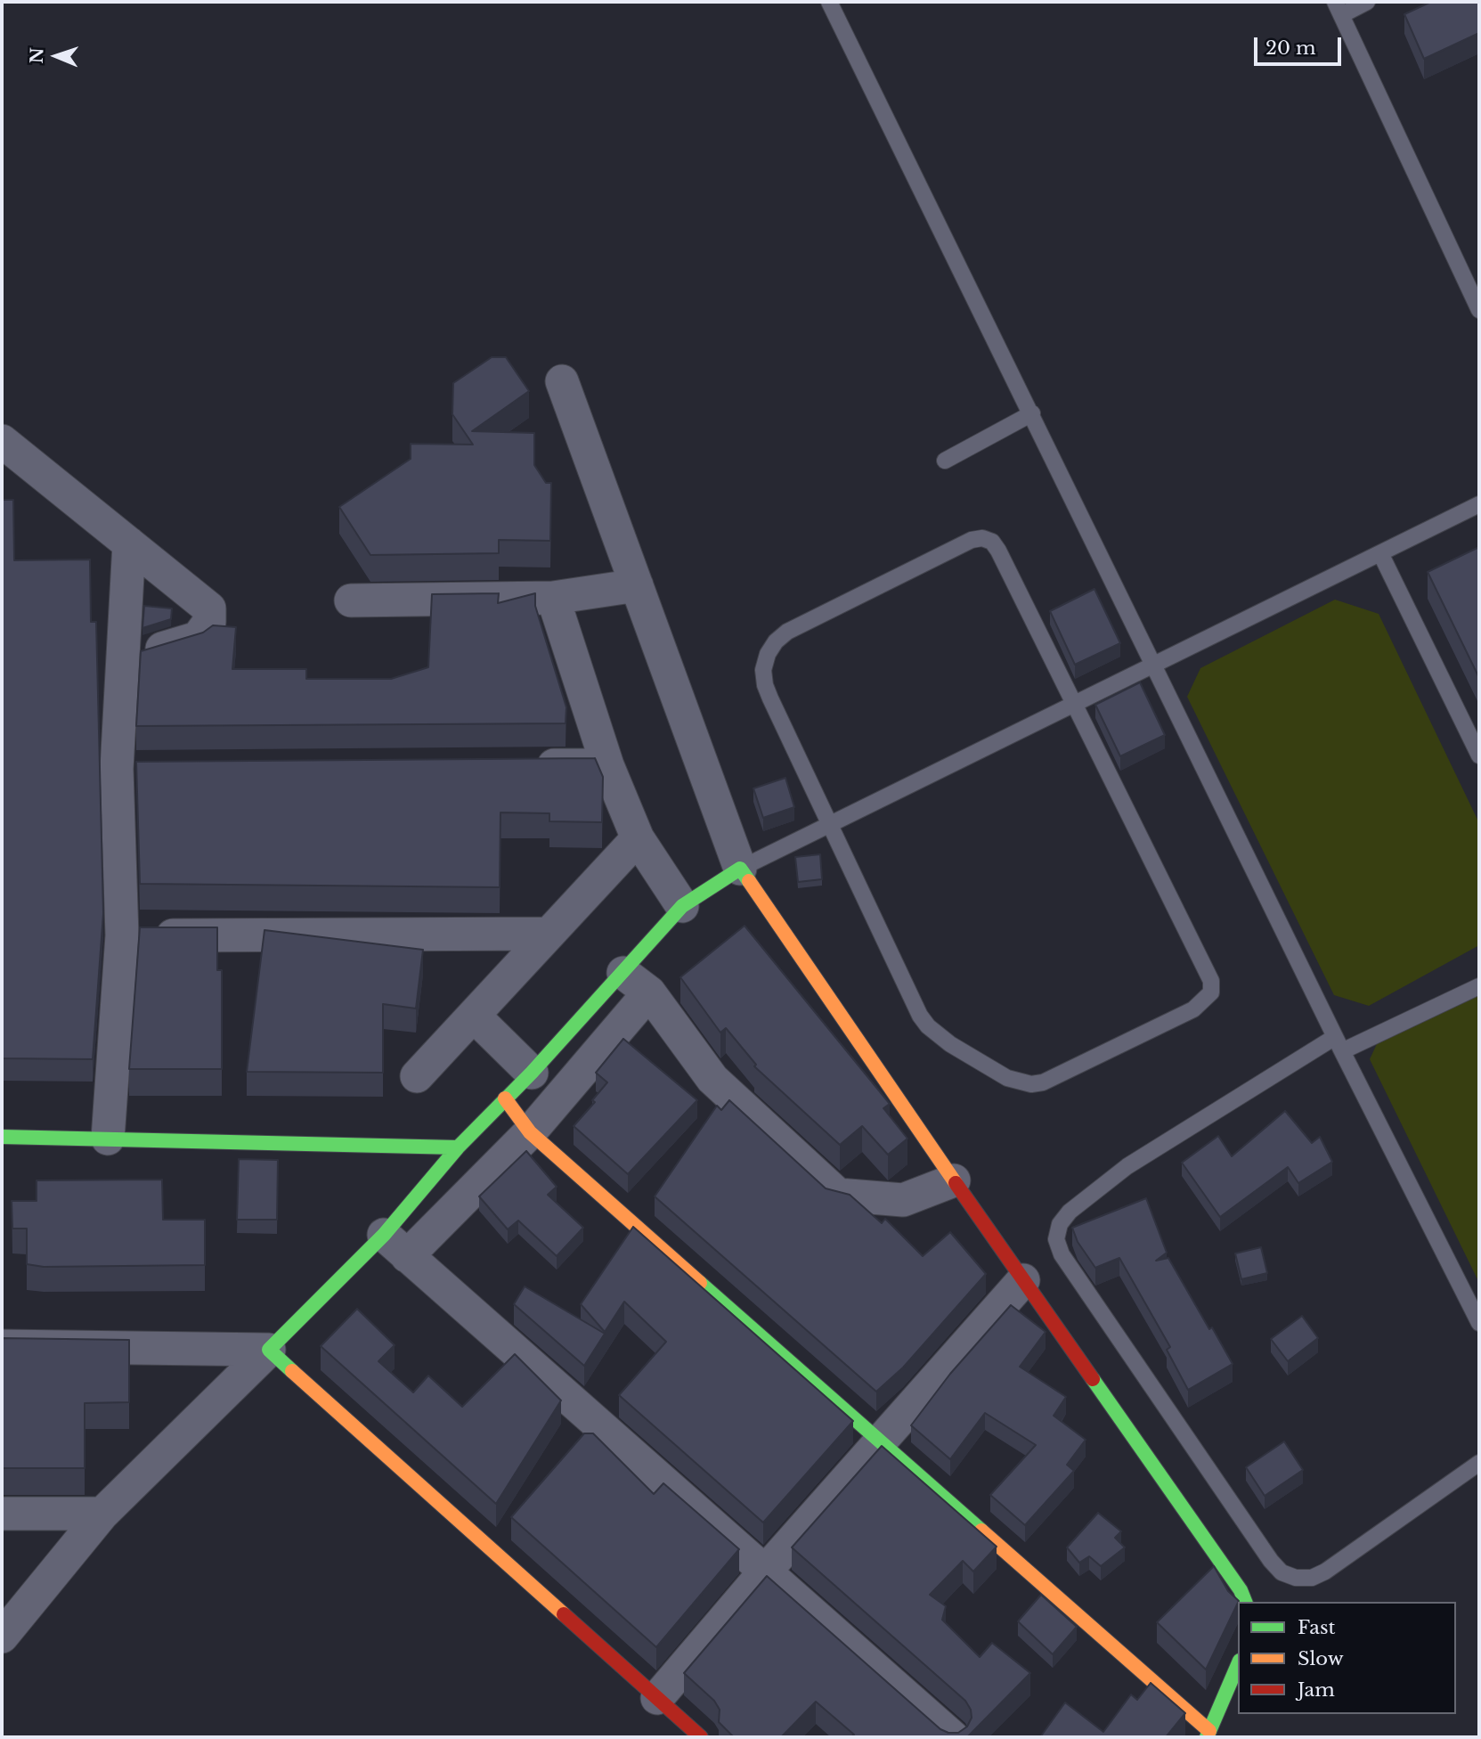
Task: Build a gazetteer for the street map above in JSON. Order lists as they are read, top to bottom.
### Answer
{
  "legend": ["Fast", "Slow", "Jam"],
  "scale_bar": "20 m",
  "north": "left"
}
